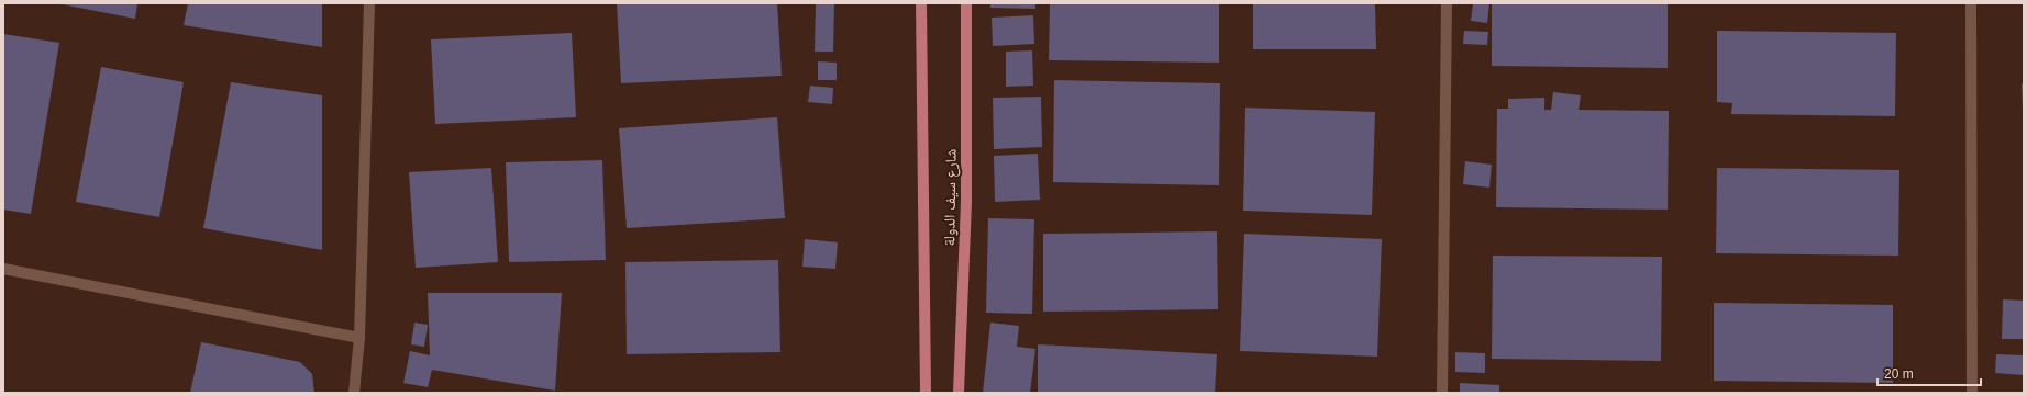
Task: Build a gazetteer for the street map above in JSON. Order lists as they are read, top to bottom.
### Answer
{
  "streets": {
    "main road": ["شارع سيف الدولة"]
  },
  "scale_bar": "20 m"
}
